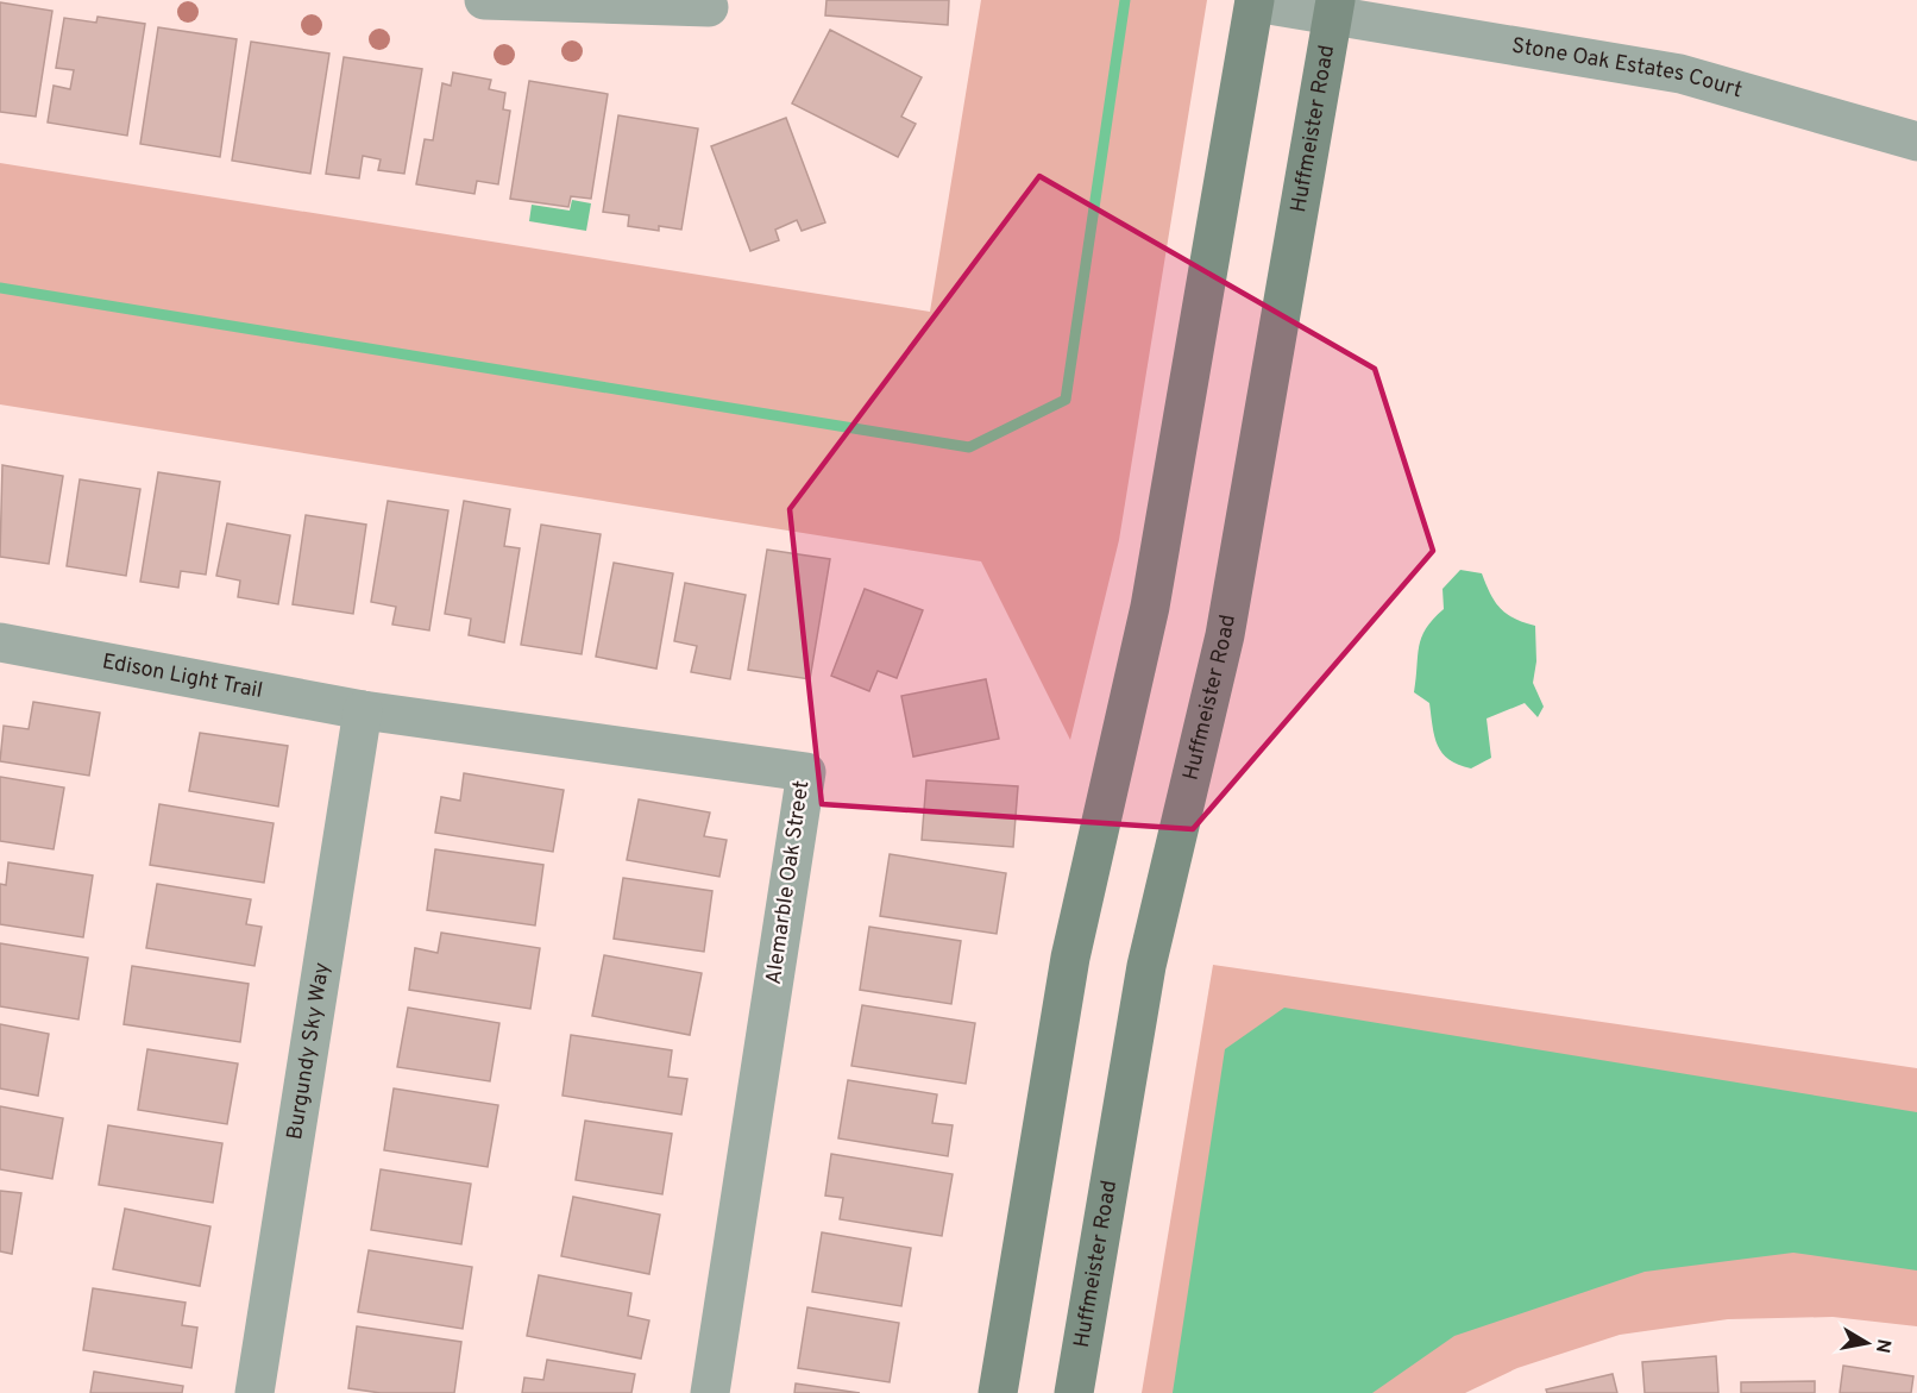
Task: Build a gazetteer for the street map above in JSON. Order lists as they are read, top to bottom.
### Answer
{
  "streets": {
    "main road": ["Huffmeister Road"],
    "street": [
      "Stone Oak Estates Court",
      "Edison Light Trail",
      "Alemarble Oak Street",
      "Burgundy Sky Way"
    ]
  },
  "crossings": [
    ["Stone Oak Estates Court", "Huffmeister Road"],
    ["Edison Light Trail", "Alemarble Oak Street"],
    ["Edison Light Trail", "Burgundy Sky Way"],
    ["Alemarble Oak Street", "Burgundy Sky Way"]
  ],
  "north": "right"
}
